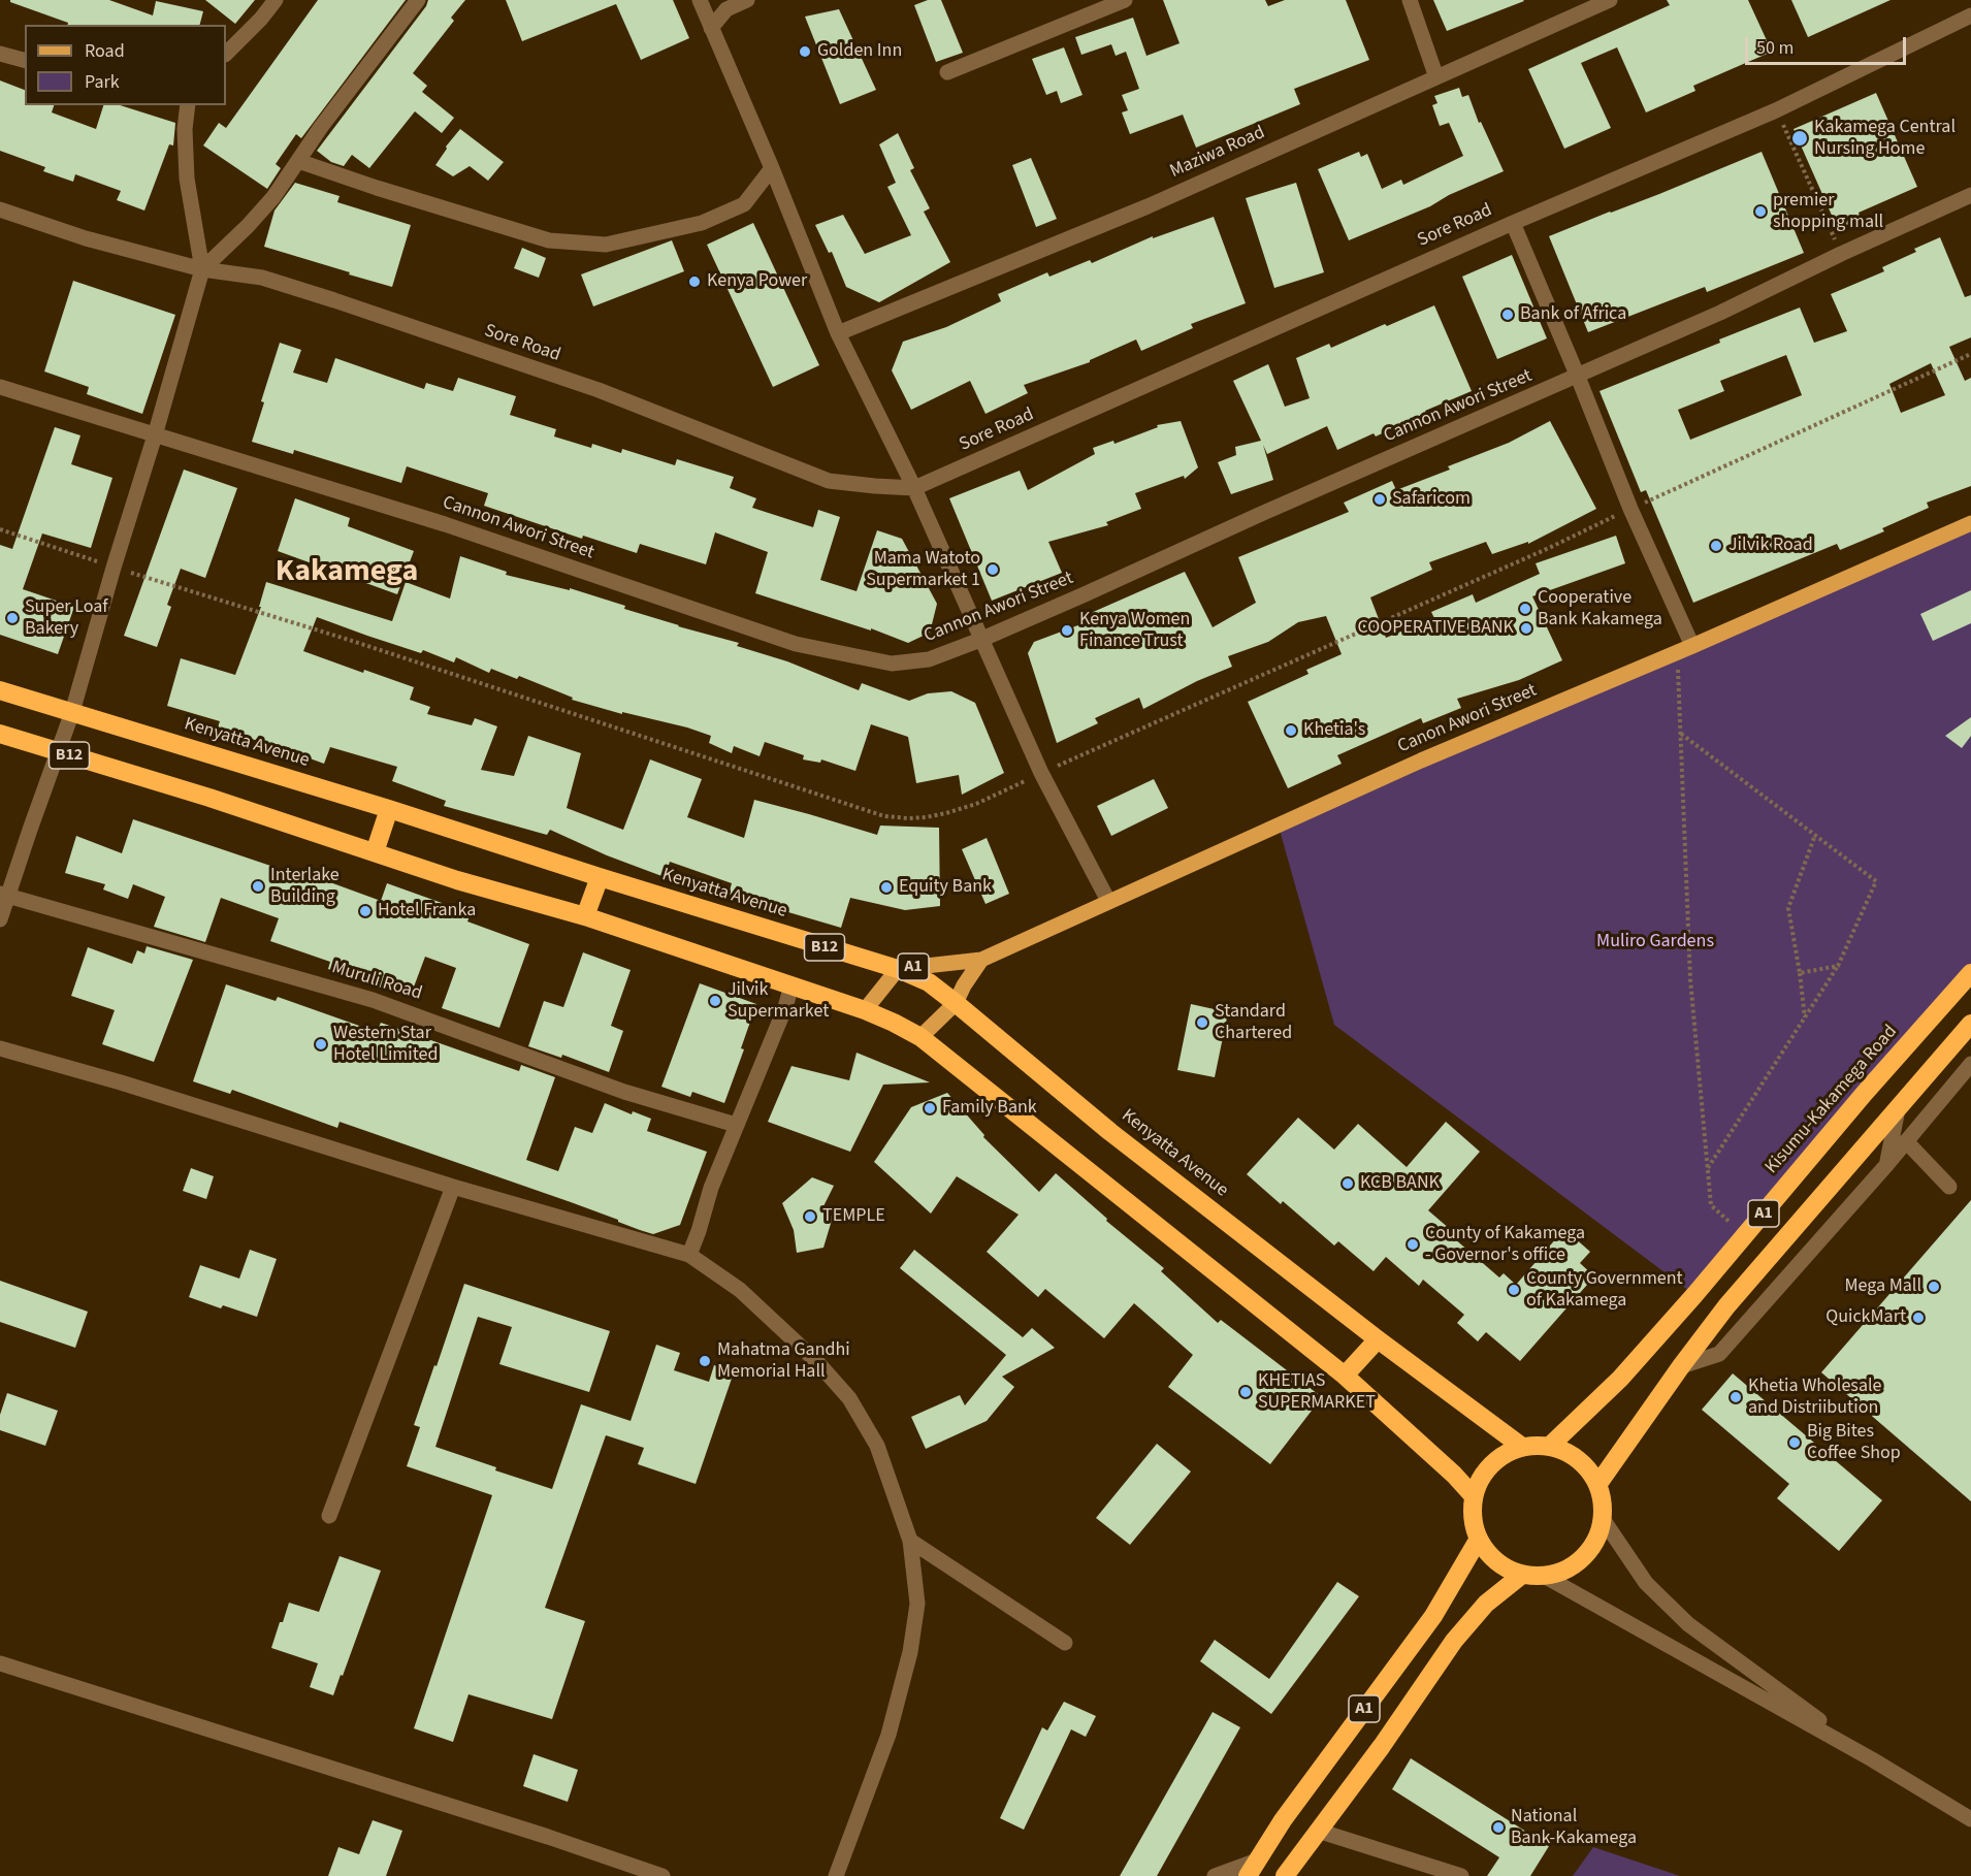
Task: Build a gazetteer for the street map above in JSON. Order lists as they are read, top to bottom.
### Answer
{
  "streets": {
    "highway": [
      "Kenyatta Avenue",
      "B12",
      "A1",
      "Kisumu-Kakamega Road"
    ],
    "main road": ["Canon Awori Street"],
    "street": [
      "Maziwa Road",
      "Sore Road",
      "Cannon Awori Street",
      "Muruli Road"
    ]
  },
  "crossings": [
    ["Canon Awori Street", "Kenyatta Avenue"],
    ["Canon Awori Street", "A1"],
    ["Kenyatta Avenue", "B12"],
    ["Kenyatta Avenue", "A1"],
    ["Kenyatta Avenue", "Kisumu-Kakamega Road"],
    ["B12", "A1"],
    ["B12", "Kisumu-Kakamega Road"],
    ["A1", "Kisumu-Kakamega Road"]
  ],
  "districts": ["Kakamega"],
  "parks": ["Muliro Gardens"],
  "places": [
    "Golden Inn",
    "Kakamega Central Nursing Home",
    "premier shopping mall",
    "Kenya Power",
    "Bank of Africa",
    "Safaricom",
    "Jilvik Road",
    "Mama Watoto Supermarket 1",
    "Cooperative Bank Kakamega",
    "Super Loaf Bakery",
    "COOPERATIVE BANK",
    "Kenya Women Finance Trust",
    "Khetia's",
    "Interlake Building",
    "Equity Bank",
    "Hotel Franka",
    "Jilvik Supermarket",
    "Standard Chartered",
    "Western Star Hotel Limited",
    "Family Bank",
    "KCB BANK",
    "TEMPLE",
    "County of Kakamega - Governor's office",
    "Mega Mall",
    "County Government of Kakamega",
    "QuickMart",
    "Mahatma Gandhi Memorial Hall",
    "KHETIAS SUPERMARKET",
    "Khetia Wholesale and Distriibution",
    "Big Bites Coffee Shop",
    "National Bank-Kakamega"
  ],
  "legend": ["Road", "Park"],
  "scale_bar": "50 m"
}
